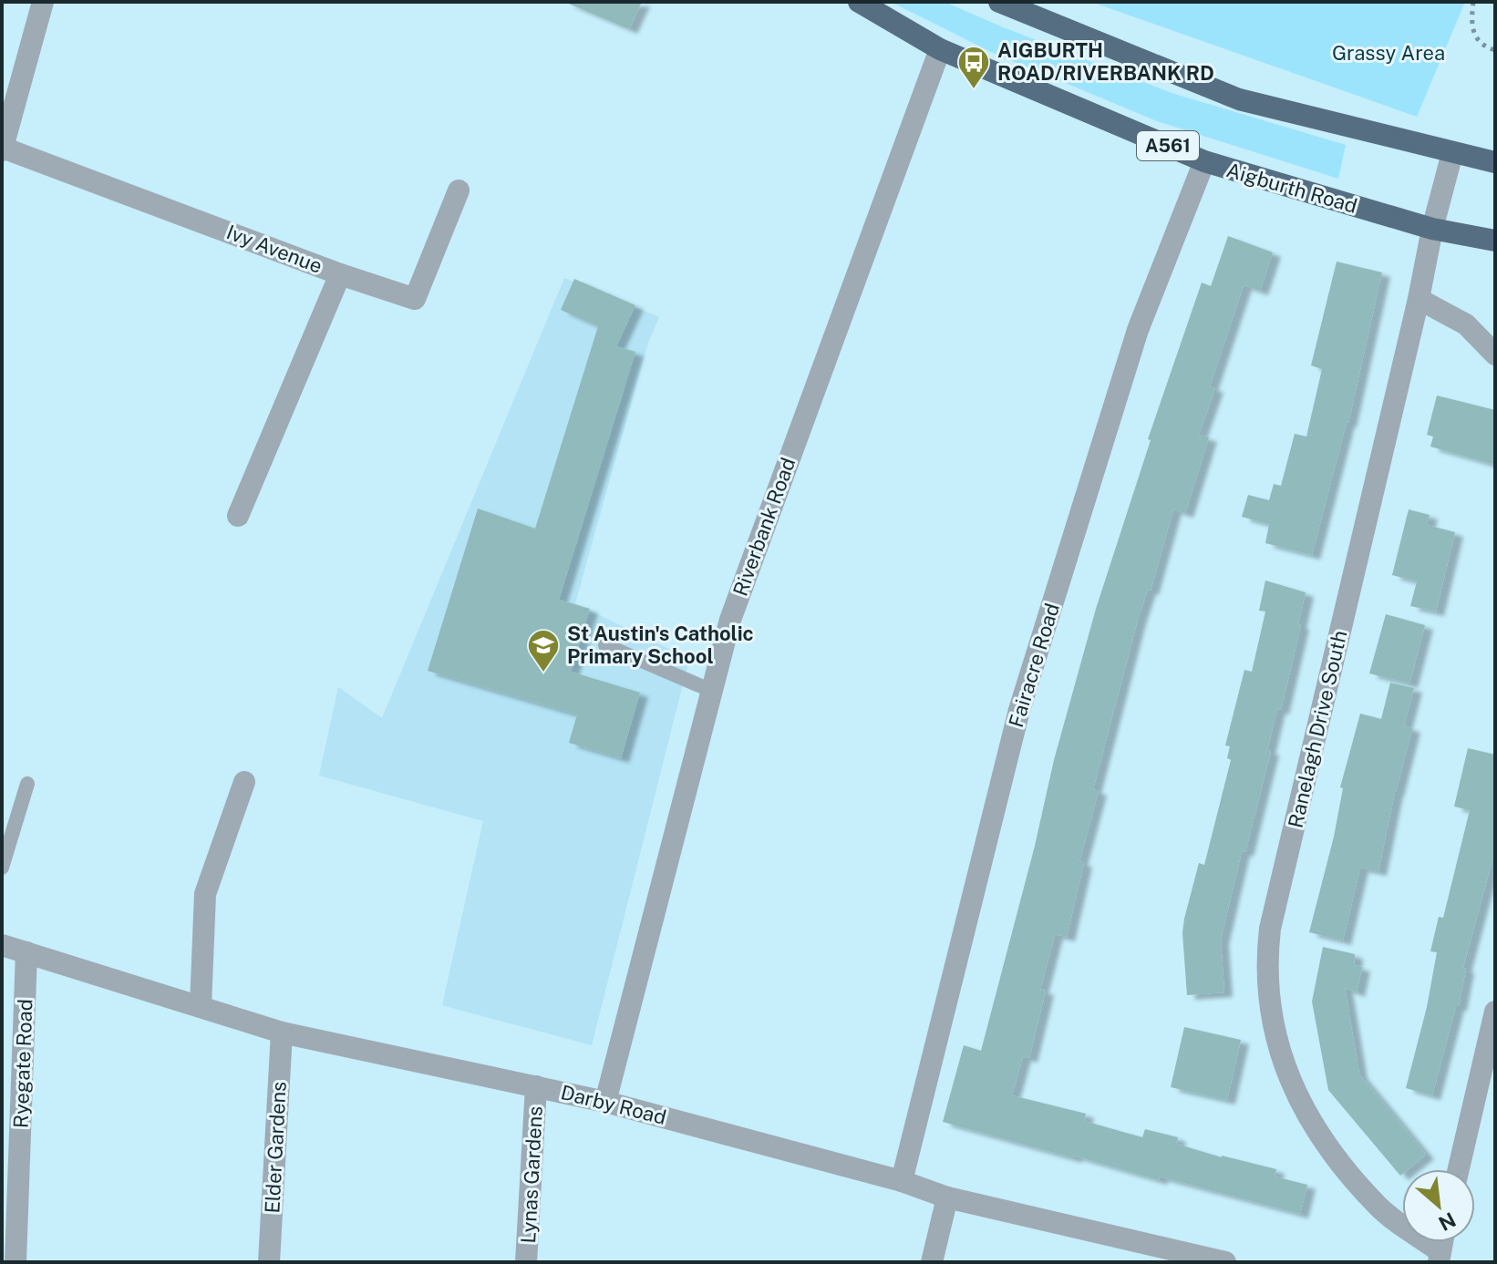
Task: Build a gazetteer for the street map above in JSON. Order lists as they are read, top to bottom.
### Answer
{
  "streets": {
    "highway": ["A561", "Aigburth Road"],
    "street": [
      "Ivy Avenue",
      "Riverbank Road",
      "Fairacre Road",
      "Ranelagh Drive South",
      "Ryegate Road",
      "Darby Road",
      "Elder Gardens",
      "Lynas Gardens"
    ]
  },
  "crossings": [
    ["Aigburth Road", "Riverbank Road"],
    ["Aigburth Road", "Fairacre Road"],
    ["Aigburth Road", "Ranelagh Drive South"],
    ["Riverbank Road", "Darby Road"],
    ["Fairacre Road", "Darby Road"],
    ["Ryegate Road", "Darby Road"],
    ["Darby Road", "Elder Gardens"],
    ["Darby Road", "Lynas Gardens"]
  ],
  "parks": ["Grassy Area"],
  "places": {
    "bus stop": ["AIGBURTH ROAD/RIVERBANK RD"],
    "school or university": ["St Austin's Catholic Primary School"]
  },
  "north": "bottom right"
}
